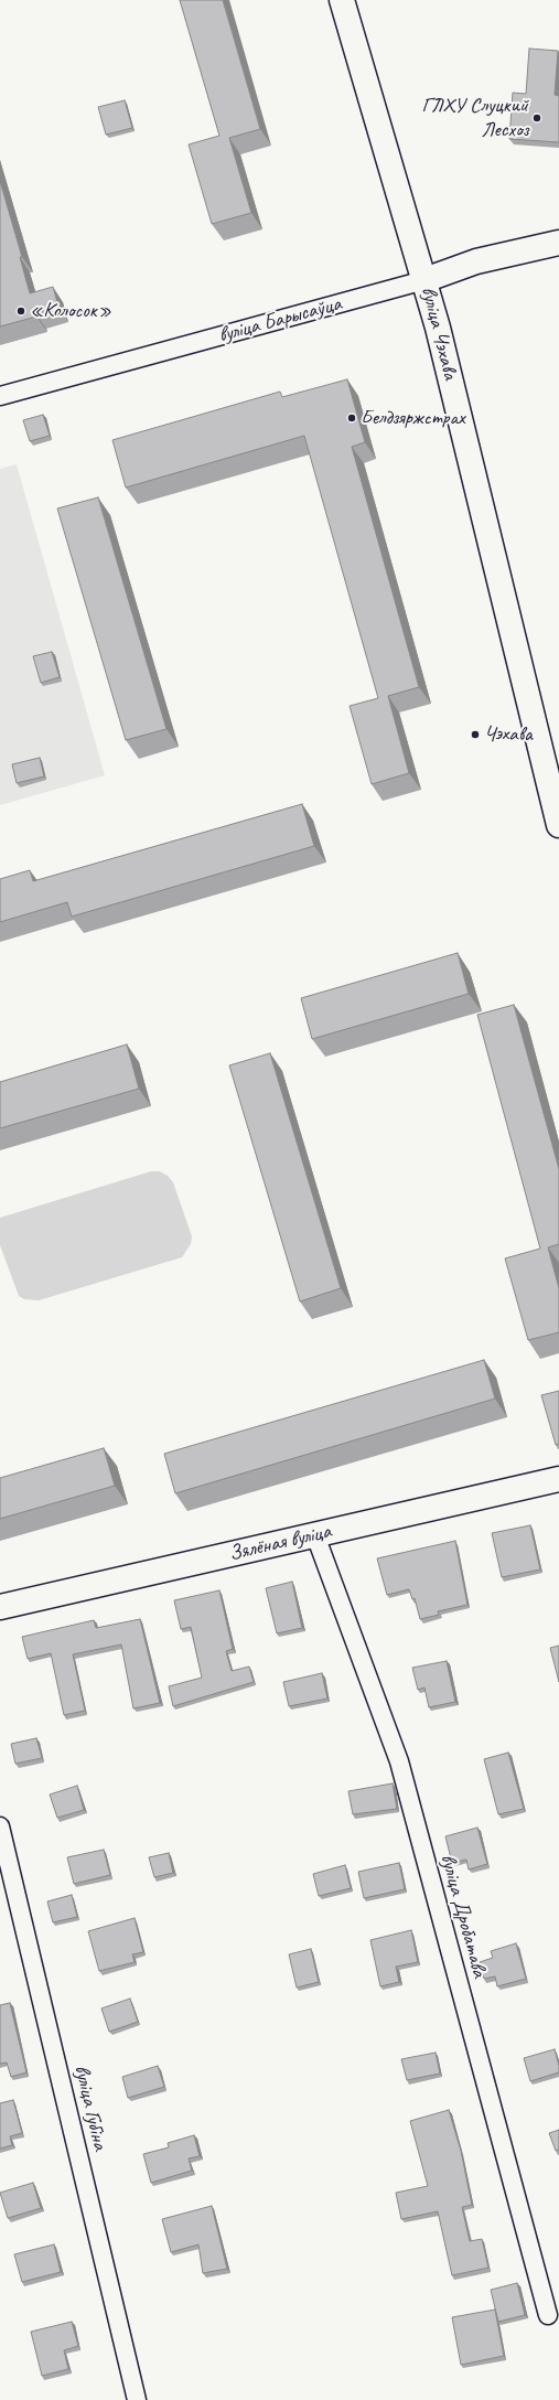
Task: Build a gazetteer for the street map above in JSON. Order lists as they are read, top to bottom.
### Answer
{
  "streets": {
    "main road": ["вуліца Барысаўца", "вуліца Чэхава", "Зялёная вуліца"],
    "street": ["вуліца Дробатава", "вуліца Губіна"]
  },
  "crossings": [
    ["вуліца Барысаўца", "вуліца Чэхава"],
    ["Зялёная вуліца", "вуліца Дробатава"]
  ],
  "places": [
    "ГЛХУ Слуцкий Лесхоз",
    "«Колосок»",
    "Белдзяржстрах",
    "Чэхава"
  ]
}
